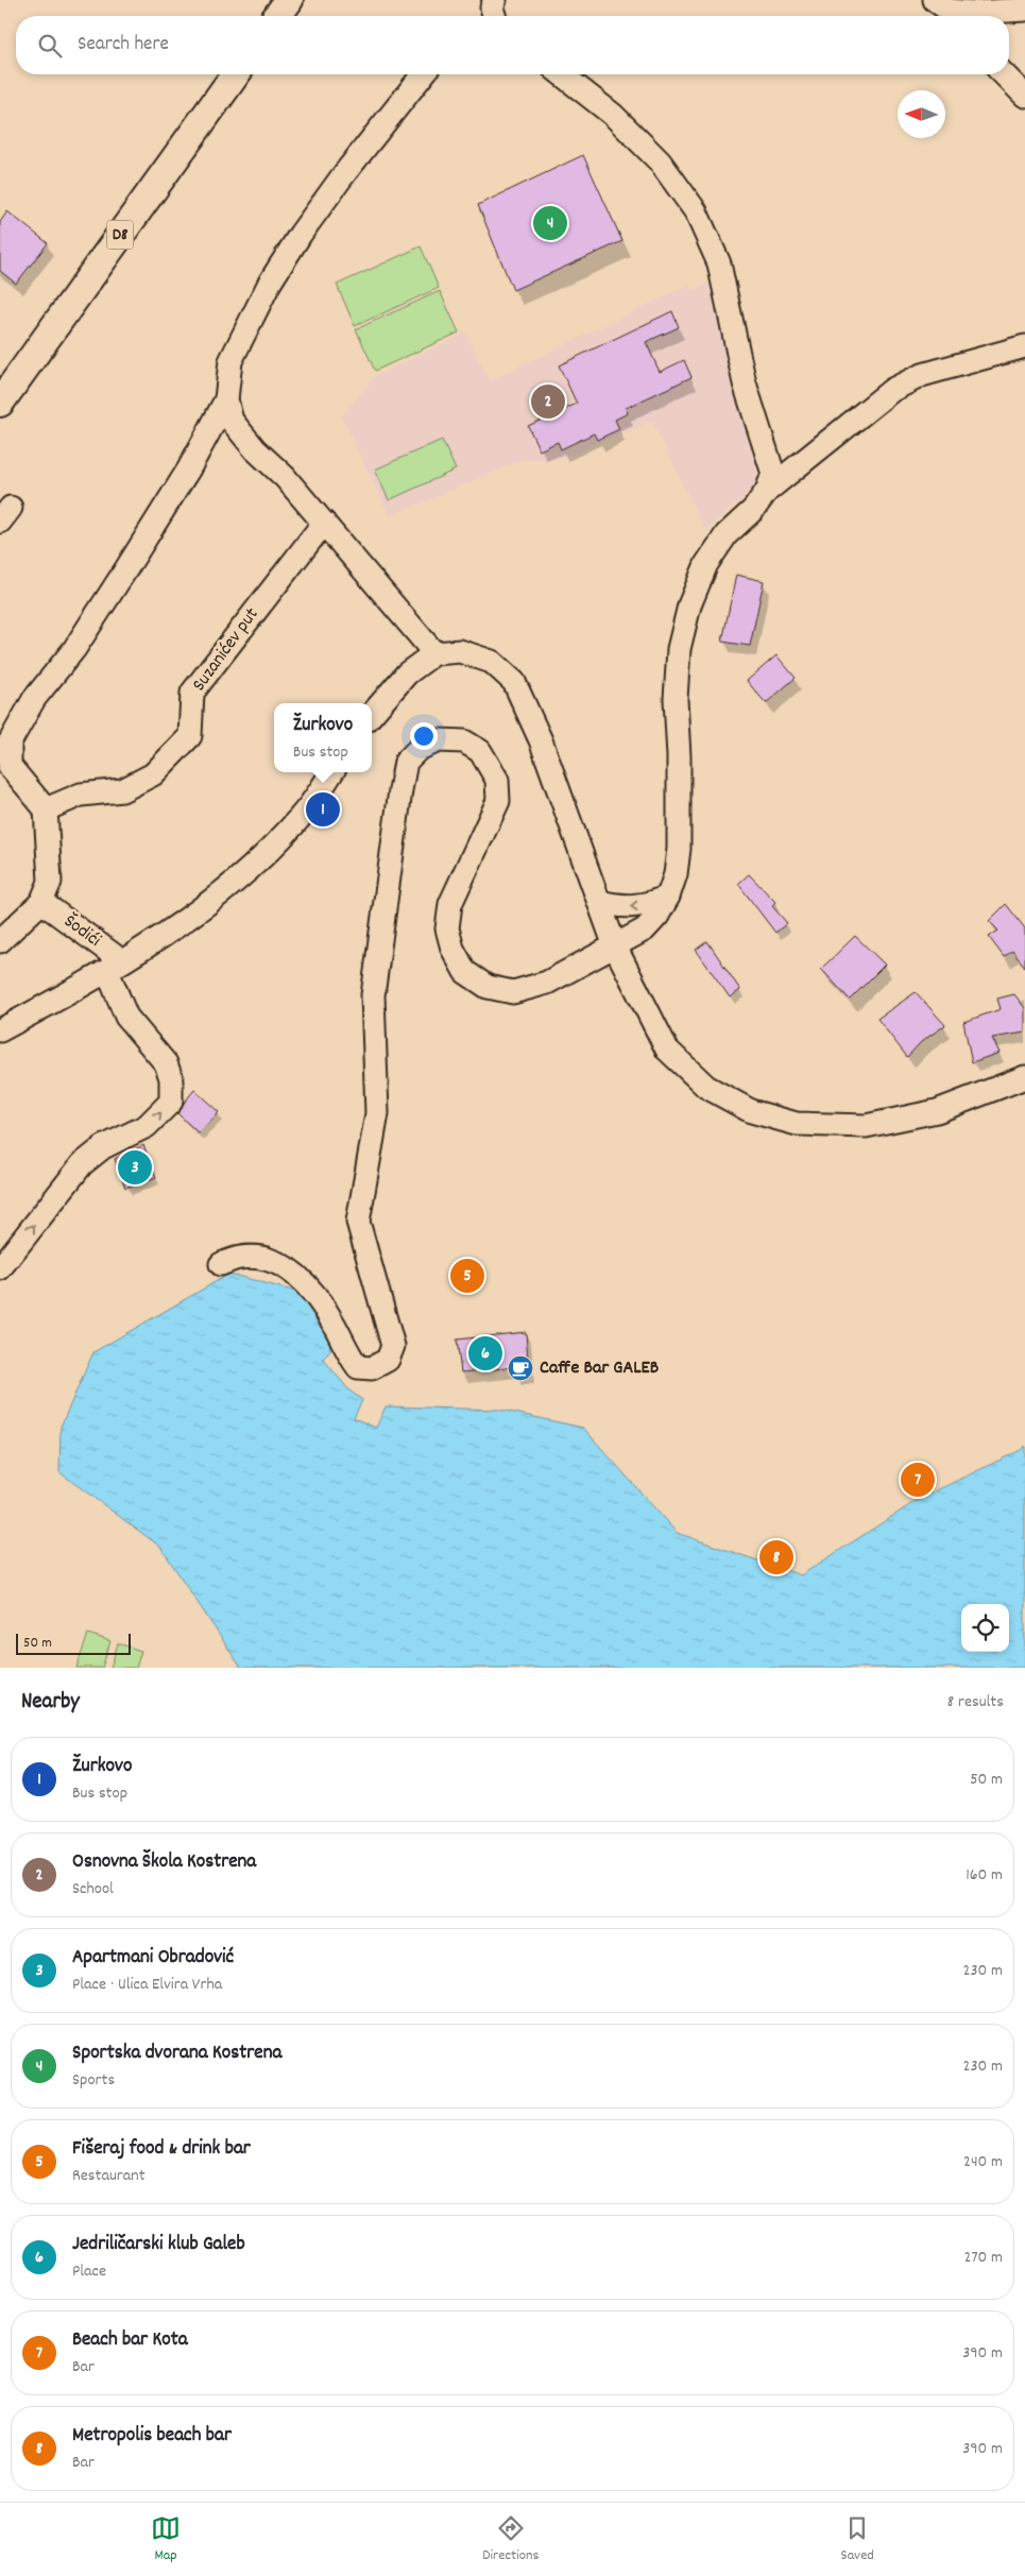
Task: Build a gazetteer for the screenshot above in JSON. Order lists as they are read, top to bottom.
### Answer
{
  "streets": {
    "main road": ["D8"],
    "street": ["Suzanićev put", "Šodići"]
  },
  "places": {
    "cafe": ["Caffe Bar GALEB"]
  },
  "scale_bar": "50 m",
  "north": "left",
  "page": {
    "search": "Search here",
    "pins": [
      "4",
      "2",
      "1",
      "3",
      "5",
      "6",
      "7",
      "8"
    ],
    "popup": ["Žurkovo", "Bus stop"],
    "scale": "50 m",
    "heading": ["Nearby", "8 results"],
    "list": [
      {
        "mark": "1",
        "name": "Žurkovo",
        "note": "Bus stop",
        "value": "50 m"
      },
      {
        "mark": "2",
        "name": "Osnovna Škola Kostrena",
        "note": "School",
        "value": "160 m"
      },
      {
        "mark": "3",
        "name": "Apartmani Obradović",
        "note": "Place · Ulica Elvira Vrha",
        "value": "230 m"
      },
      {
        "mark": "4",
        "name": "Sportska dvorana Kostrena",
        "note": "Sports",
        "value": "230 m"
      },
      {
        "mark": "5",
        "name": "Fišeraj food & drink bar",
        "note": "Restaurant",
        "value": "240 m"
      },
      {
        "mark": "6",
        "name": "Jedriličarski klub Galeb",
        "note": "Place",
        "value": "270 m"
      },
      {
        "mark": "7",
        "name": "Beach bar Kota",
        "note": "Bar",
        "value": "390 m"
      },
      {
        "mark": "8",
        "name": "Metropolis beach bar",
        "note": "Bar",
        "value": "390 m"
      }
    ],
    "nav": ["Map", "Directions", "Saved"]
  }
}
